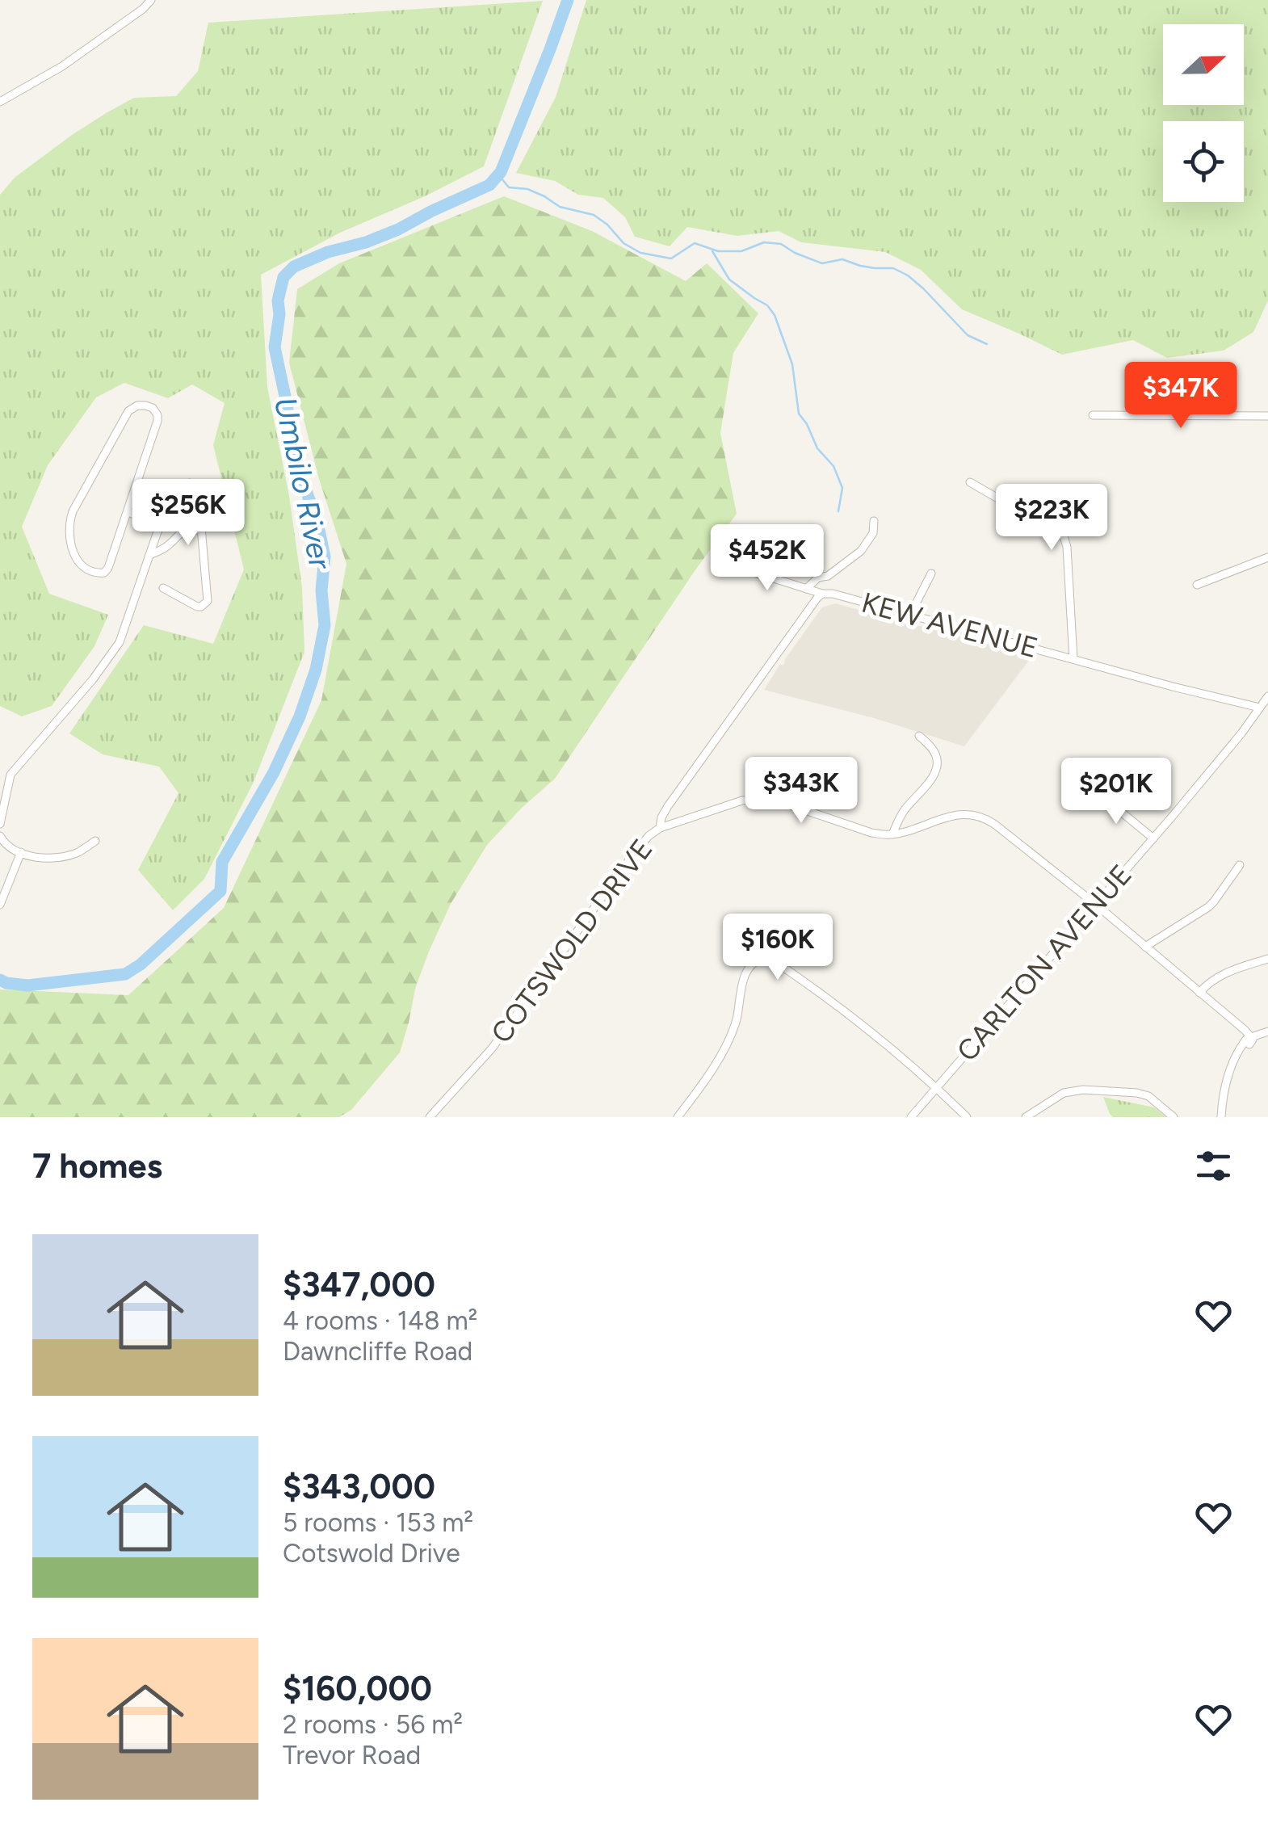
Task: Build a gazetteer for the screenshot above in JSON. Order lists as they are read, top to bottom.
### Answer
{
  "streets": {
    "street": ["KEW AVENUE", "COTSWOLD DRIVE", "CARLTON AVENUE"]
  },
  "crossings": [
    ["KEW AVENUE", "COTSWOLD DRIVE"],
    ["KEW AVENUE", "CARLTON AVENUE"],
    ["COTSWOLD DRIVE", "CARLTON AVENUE"]
  ],
  "water": ["Umbilo River"],
  "north": "right",
  "page": {
    "price": [
      "$347K",
      "$256K",
      "$223K",
      "$452K",
      "$343K",
      "$201K",
      "$160K"
    ],
    "heading": "7 homes",
    "list": [
      {
        "name": "$347,000",
        "note": "4 rooms · 148 m² · Dawncliffe Road"
      },
      {
        "name": "$343,000",
        "note": "5 rooms · 153 m² · Cotswold Drive"
      },
      {
        "name": "$160,000",
        "note": "2 rooms · 56 m² · Trevor Road"
      }
    ]
  }
}
